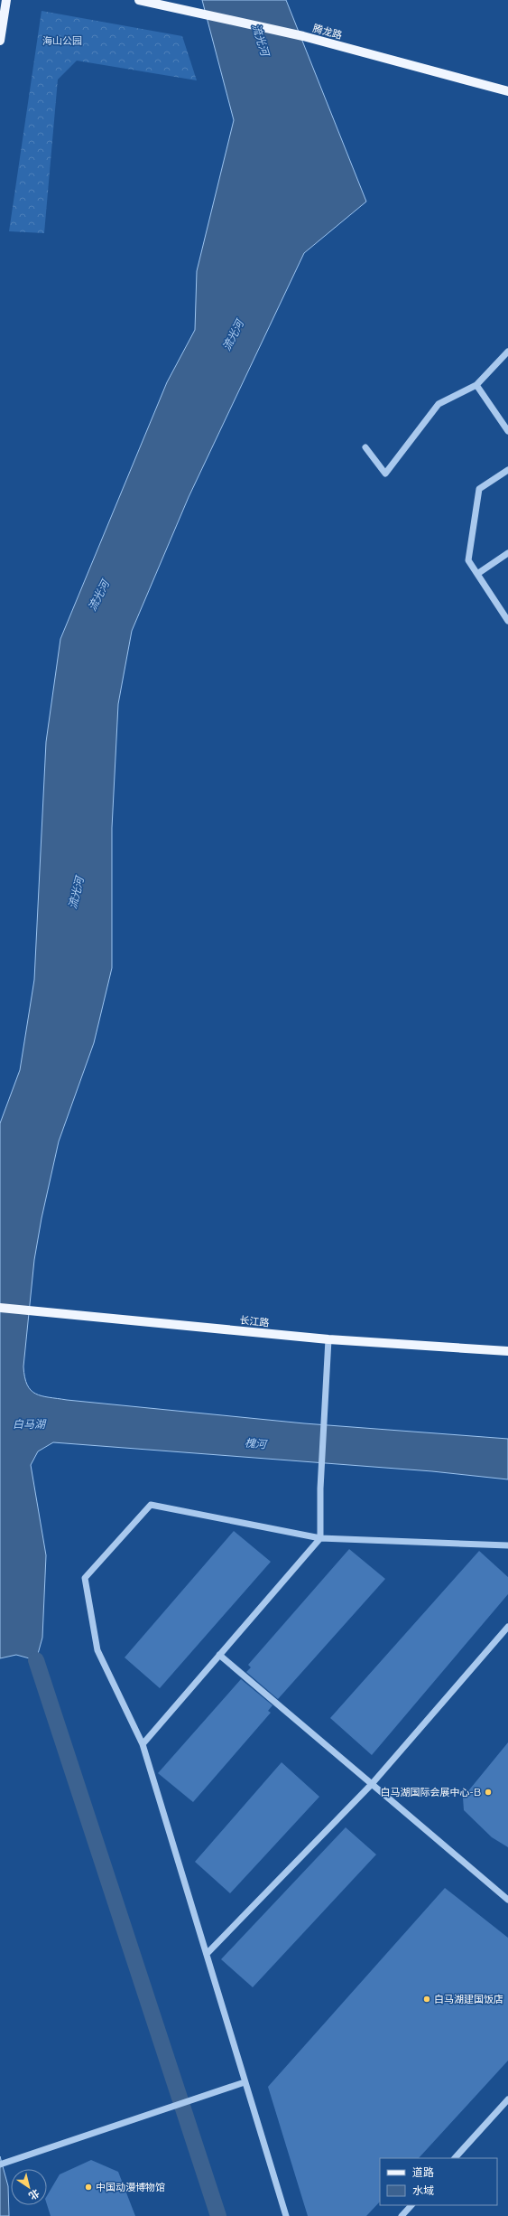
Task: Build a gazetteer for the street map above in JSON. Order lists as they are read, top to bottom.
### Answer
{
  "streets": {
    "main road": ["腾龙路", "长江路"]
  },
  "water": ["流光河", "白马湖", "槐河"],
  "parks": ["海山公园"],
  "places": ["白马湖国际会展中心-B", "白马湖建国饭店", "中国动漫博物馆"],
  "legend": ["道路", "水域"],
  "north": "bottom right"
}
